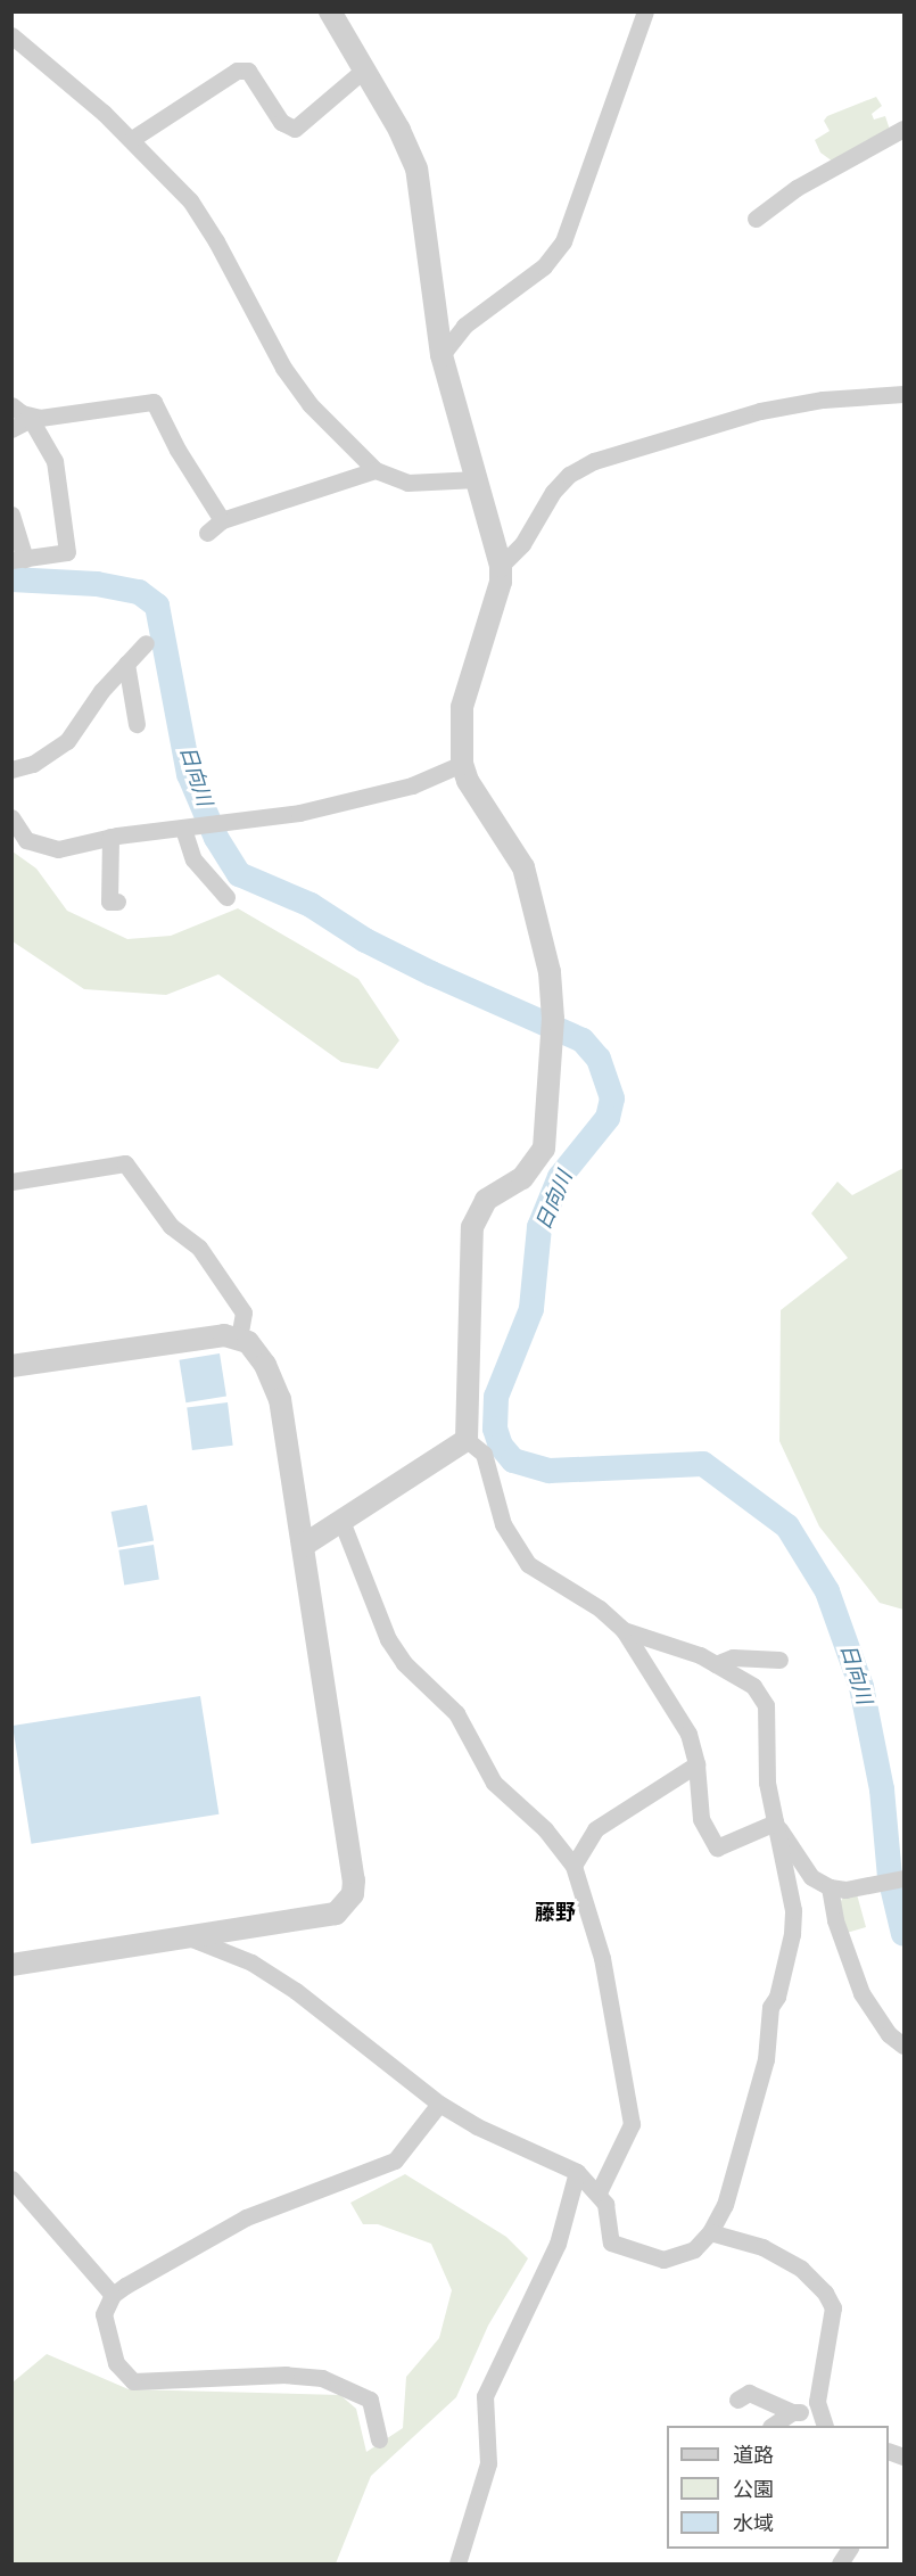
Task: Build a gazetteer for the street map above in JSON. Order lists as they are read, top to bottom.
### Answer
{
  "districts": ["藤野"],
  "water": ["日向川"],
  "legend": ["道路", "公園", "水域"]
}
